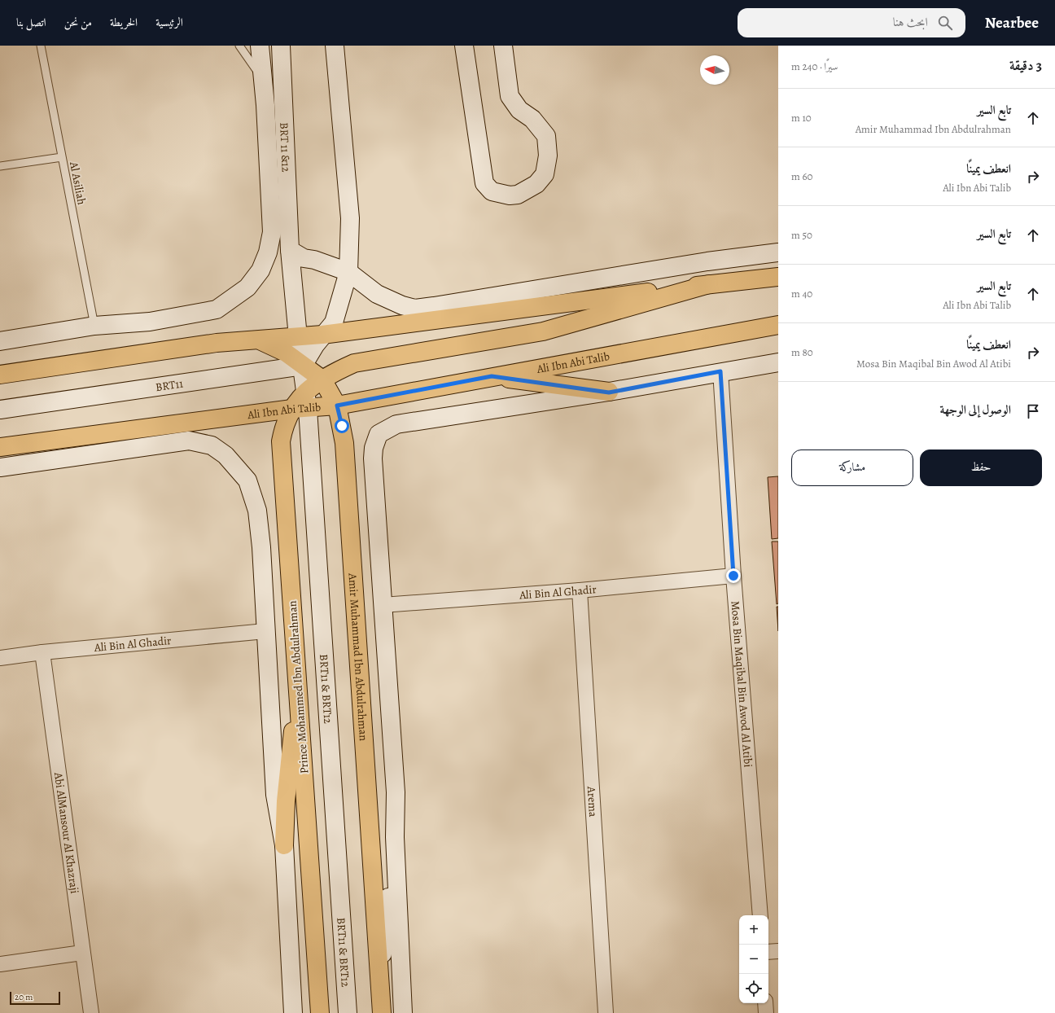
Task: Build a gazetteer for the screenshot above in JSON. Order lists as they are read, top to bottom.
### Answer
{
  "streets": {
    "main road": ["Ali Ibn Abi Talib", "Amir Muhammad Ibn Abdulrahman", "Prince Mohammed Ibn Abdulrahman"],
    "street": [
      "BRT 11 &12",
      "BRT11",
      "Ali Bin Al Ghadir",
      "Mosa Bin Maqibal Bin Awod Al Atibi",
      "BRT11 & BRT12",
      "Arema",
      "Abi AlMansour Al Khazraji"
    ],
    "lane": ["Al Asiliah"]
  },
  "crossings": [
    ["BRT 11 &12", "BRT11"],
    ["BRT 11 &12", "Amir Muhammad Ibn Abdulrahman"],
    ["BRT 11 &12", "Prince Mohammed Ibn Abdulrahman"],
    ["Ali Ibn Abi Talib", "Amir Muhammad Ibn Abdulrahman"],
    ["Ali Ibn Abi Talib", "Prince Mohammed Ibn Abdulrahman"],
    ["Ali Ibn Abi Talib", "BRT11 & BRT12"],
    ["BRT11", "Amir Muhammad Ibn Abdulrahman"],
    ["BRT11", "Prince Mohammed Ibn Abdulrahman"],
    ["Ali Bin Al Ghadir", "Mosa Bin Maqibal Bin Awod Al Atibi"],
    ["Ali Bin Al Ghadir", "Arema"],
    ["Ali Bin Al Ghadir", "Abi AlMansour Al Khazraji"],
    ["Amir Muhammad Ibn Abdulrahman", "Prince Mohammed Ibn Abdulrahman"],
    ["Prince Mohammed Ibn Abdulrahman", "BRT11 & BRT12"]
  ],
  "scale_bar": "20 m",
  "north": "left",
  "page": {
    "header": "Nearbee",
    "search": "ابحث هنا",
    "nav": [
      "الرئيسية",
      "الخريطة",
      "من نحن",
      "اتصل بنا"
    ],
    "heading": ["3 دقيقة", "سيرًا · 240 m"],
    "list": [
      ["تابع السير", "Amir Muhammad Ibn Abdulrahman", "10 m"],
      ["انعطف يمينًا", "Ali Ibn Abi Talib", "60 m"],
      ["تابع السير", "50 m"],
      ["تابع السير", "Ali Ibn Abi Talib", "40 m"],
      ["انعطف يمينًا", "Mosa Bin Maqibal Bin Awod Al Atibi", "80 m"],
      "الوصول إلى الوجهة"
    ],
    "buttons": ["حفظ", "مشاركة"],
    "map_buttons": ["+", "−"],
    "scale": "20 m"
  }
}
